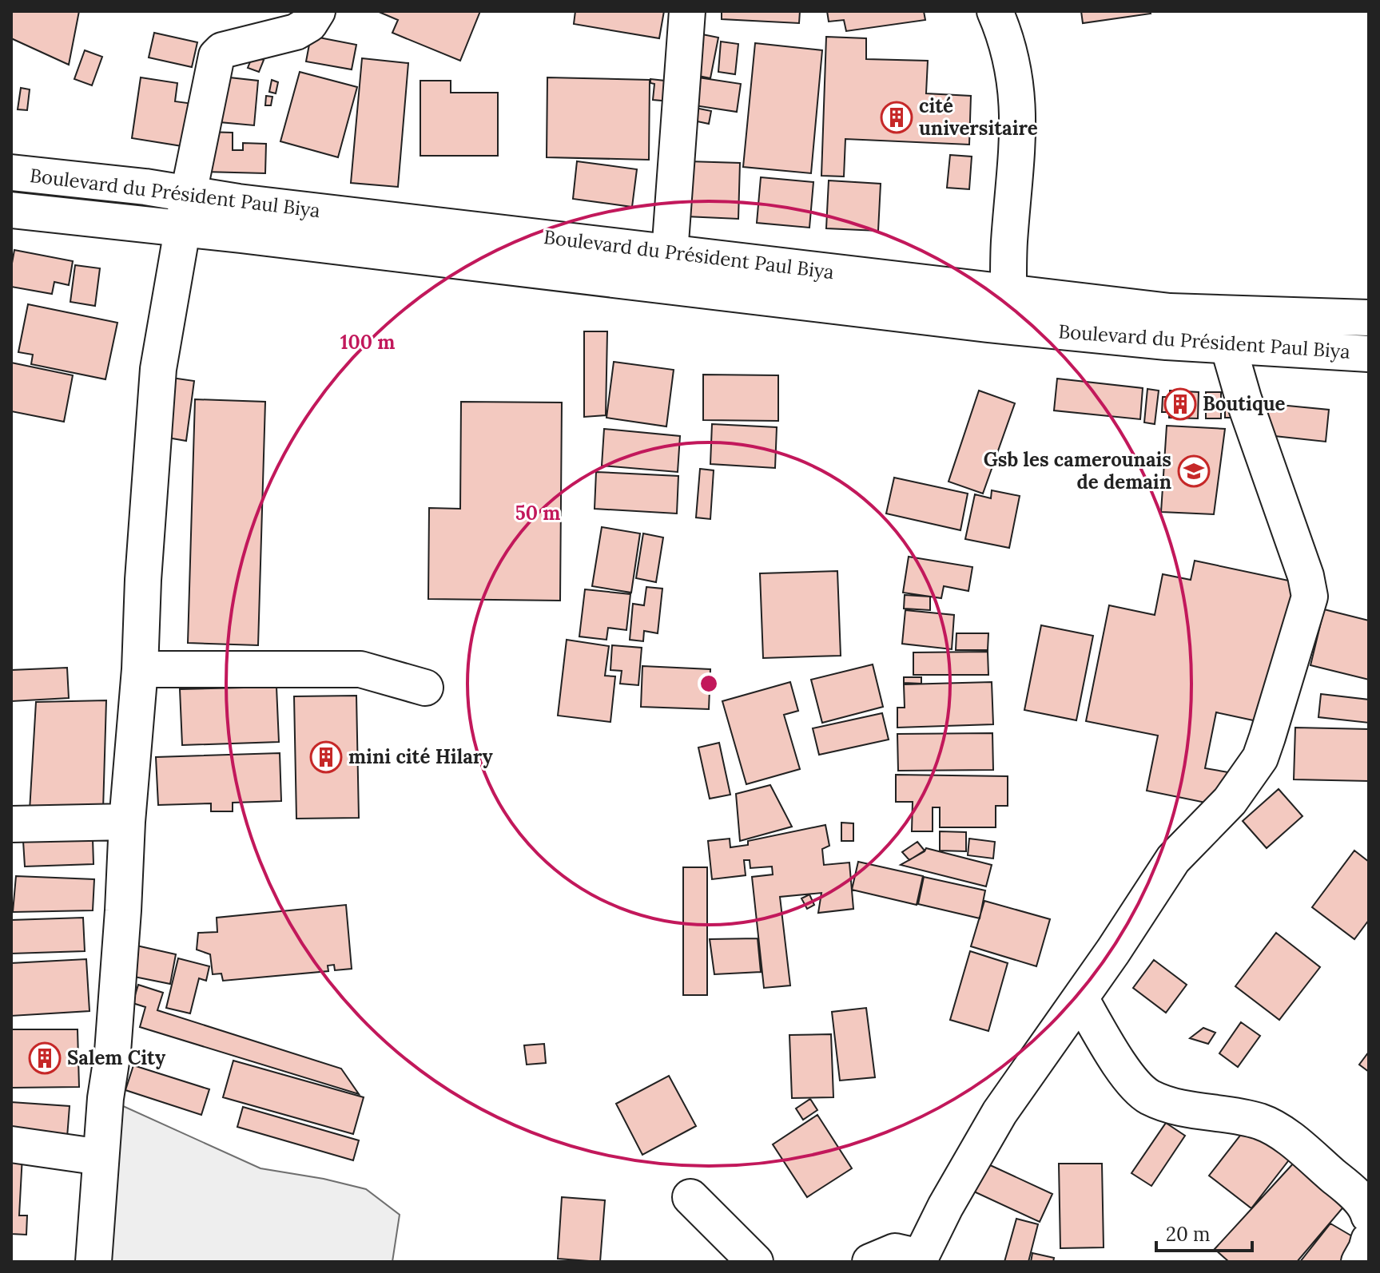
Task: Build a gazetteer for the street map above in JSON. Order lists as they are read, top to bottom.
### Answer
{
  "streets": {
    "street": ["Boulevard du Président Paul Biya"]
  },
  "places": {
    "building": [
      "cité universitaire",
      "Boutique",
      "mini cité Hilary",
      "Salem City"
    ],
    "school or university": ["Gsb les camerounais de demain"]
  },
  "scale_bar": "20 m",
  "rings": ["100 m", "50 m"]
}
